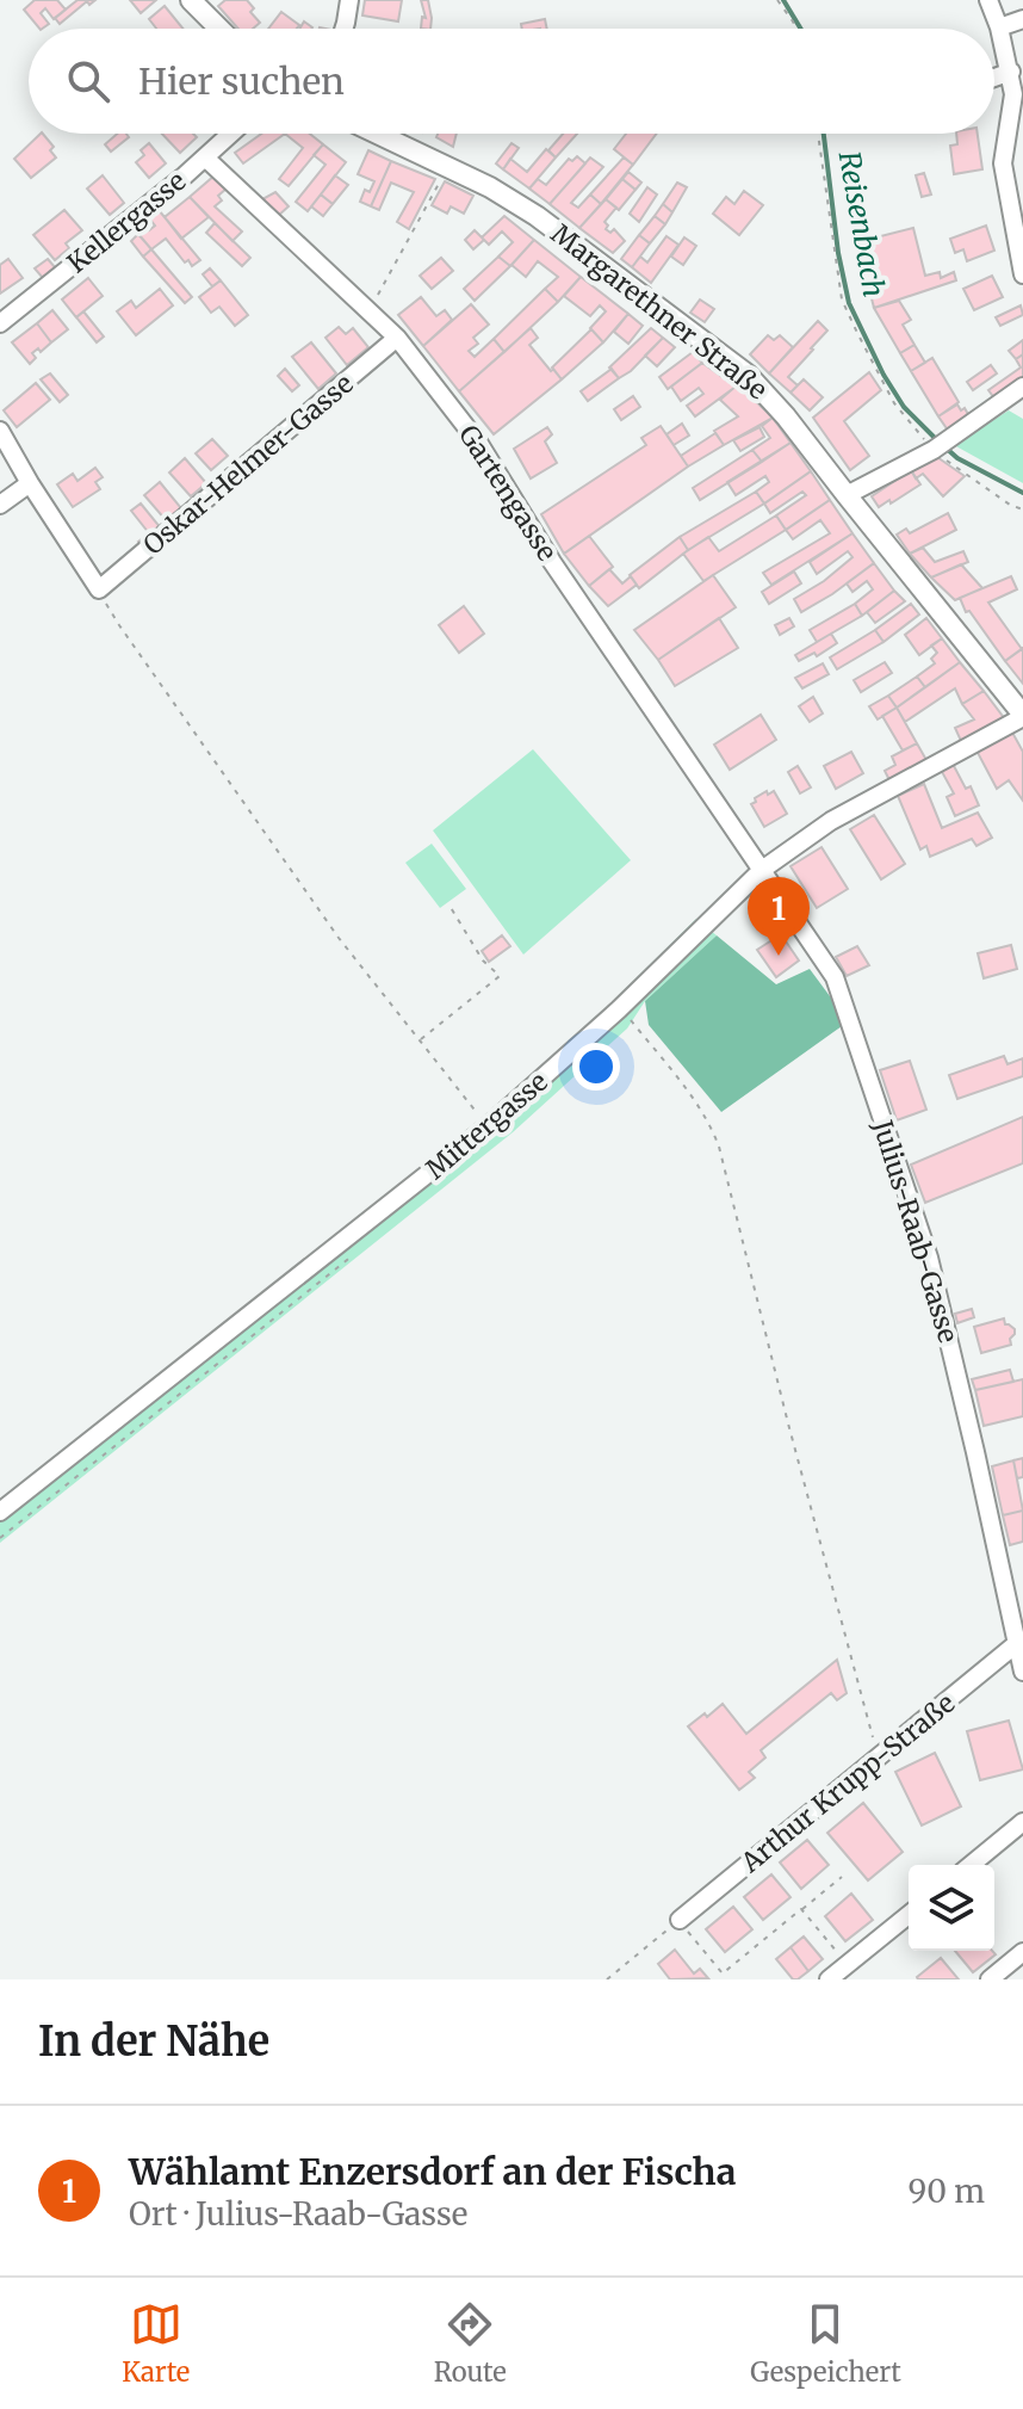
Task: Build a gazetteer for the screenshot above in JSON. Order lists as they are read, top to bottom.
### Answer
{
  "streets": {
    "main road": ["Margarethner Straße"],
    "street": [
      "Kellergasse",
      "Oskar-Helmer-Gasse",
      "Gartengasse",
      "Mittergasse",
      "Julius-Raab-Gasse",
      "Arthur Krupp-Straße"
    ]
  },
  "crossings": [
    ["Kellergasse", "Gartengasse"],
    ["Margarethner Straße", "Mittergasse"],
    ["Oskar-Helmer-Gasse", "Gartengasse"],
    ["Gartengasse", "Mittergasse"],
    ["Gartengasse", "Julius-Raab-Gasse"],
    ["Mittergasse", "Julius-Raab-Gasse"],
    ["Julius-Raab-Gasse", "Arthur Krupp-Straße"]
  ],
  "water": ["Reisenbach"],
  "page": {
    "search": "Hier suchen",
    "pins": "1",
    "heading": "In der Nähe",
    "list": [
      {
        "mark": "1",
        "name": "Wählamt Enzersdorf an der Fischa",
        "note": "Ort · Julius-Raab-Gasse",
        "value": "90 m"
      }
    ],
    "nav": ["Karte", "Route", "Gespeichert"]
  }
}
